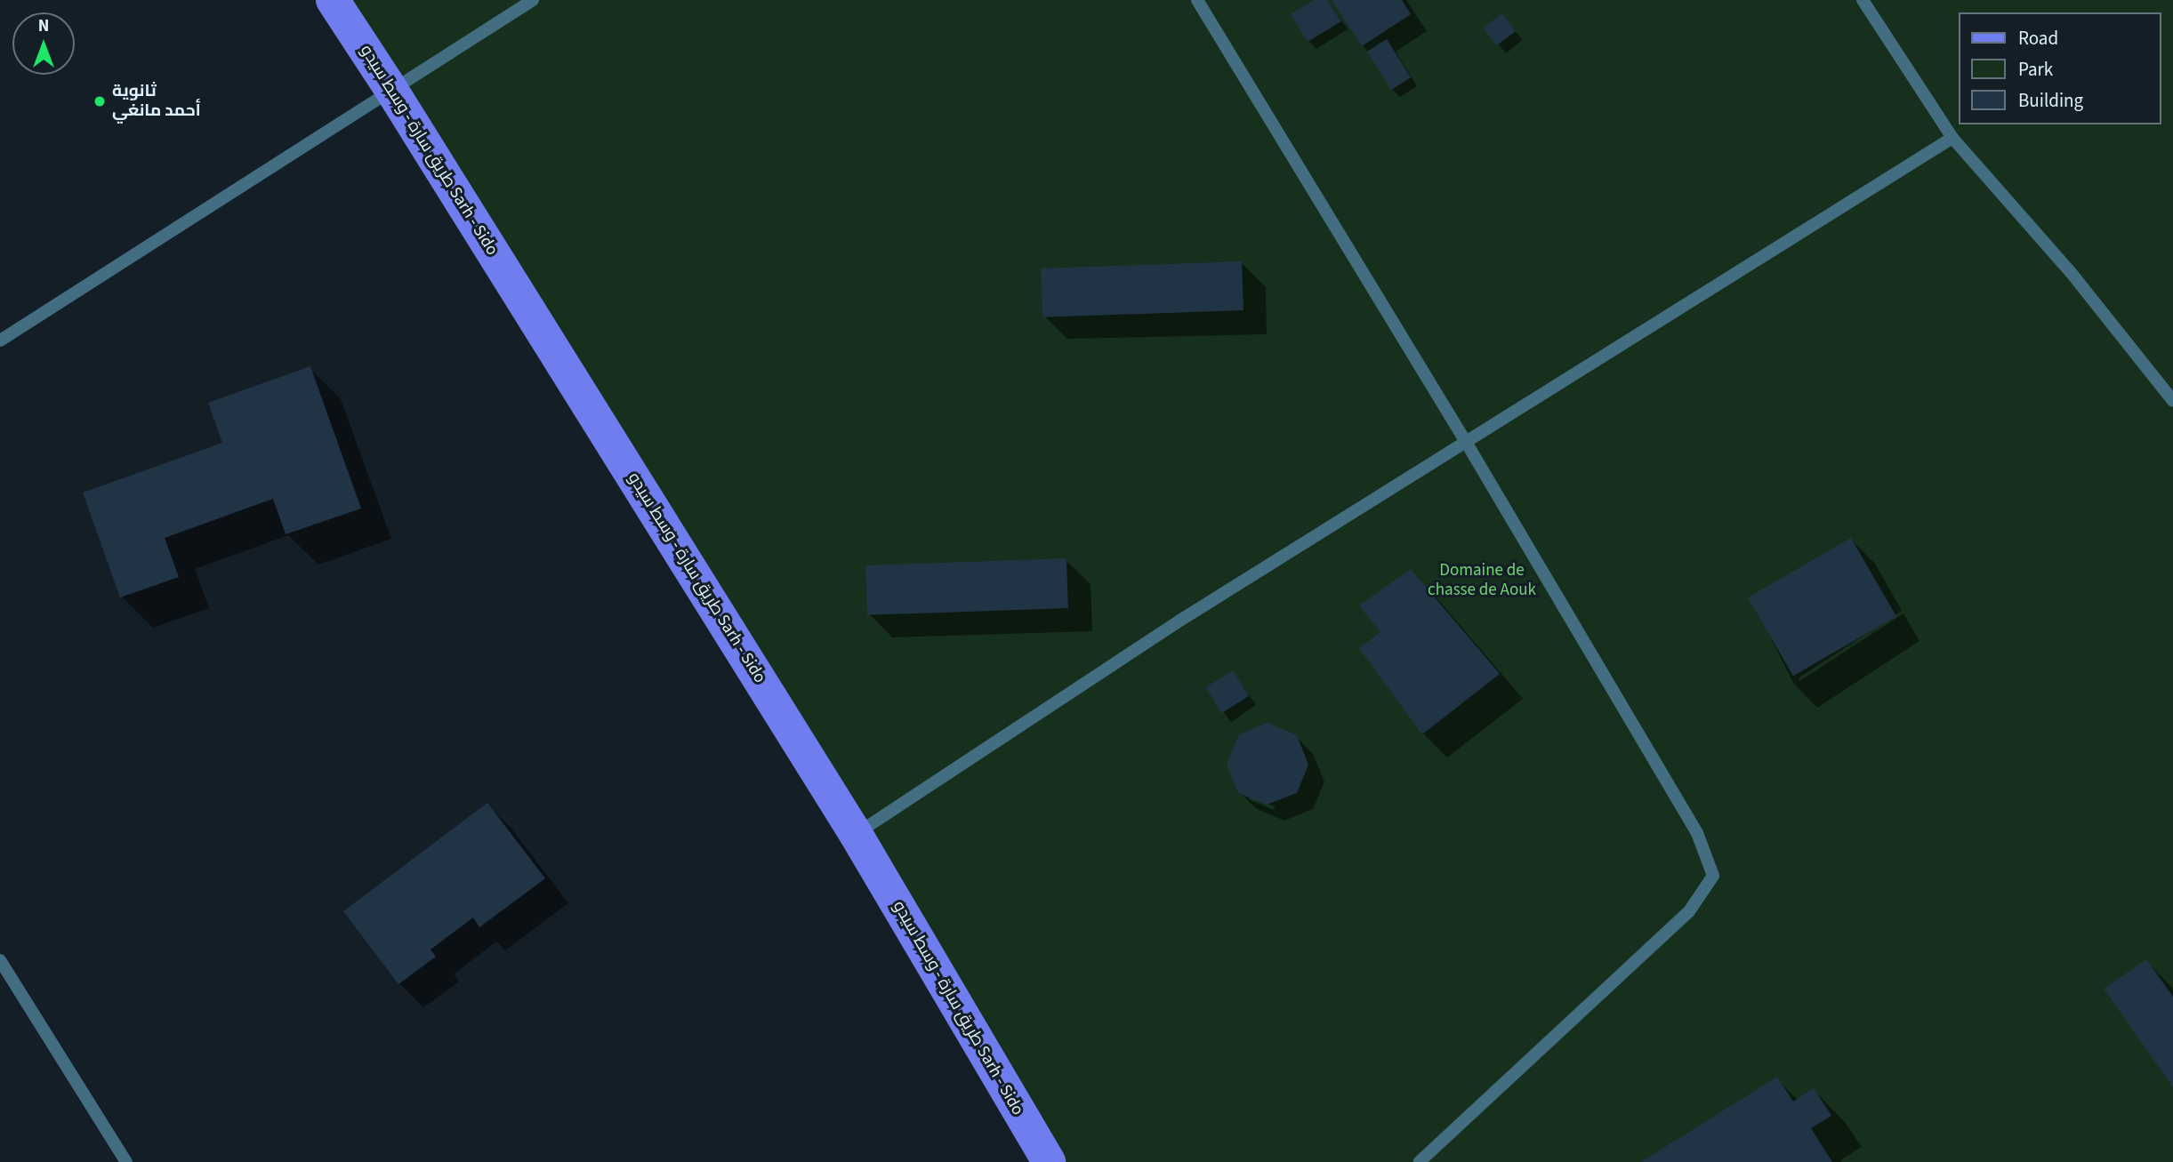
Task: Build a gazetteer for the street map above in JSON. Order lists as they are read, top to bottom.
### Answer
{
  "streets": {
    "main road": ["طريق سارة - وسط سيدو Sarh - Sido"]
  },
  "parks": ["Domaine de chasse de Aouk"],
  "places": ["ثانوية أحمد مانغي"],
  "legend": ["Road", "Park", "Building"],
  "north": "top"
}
